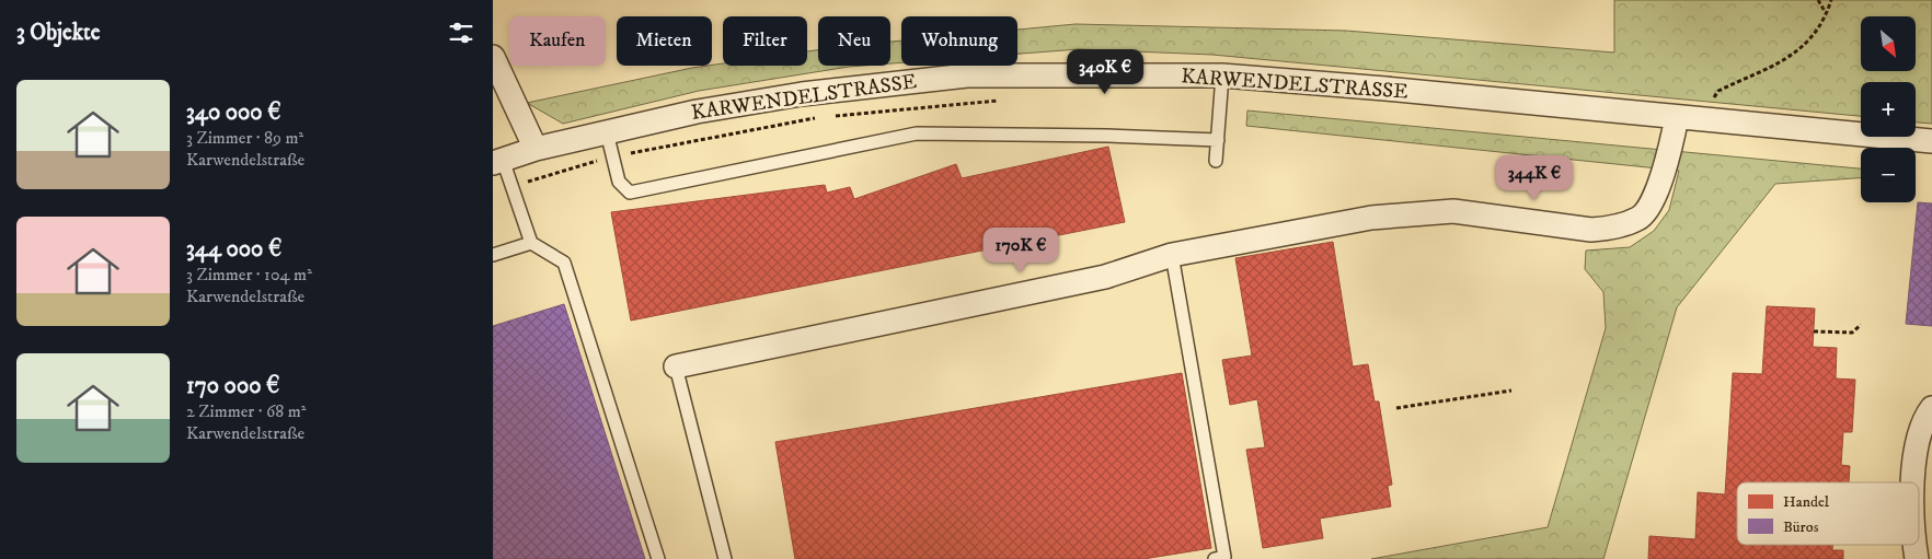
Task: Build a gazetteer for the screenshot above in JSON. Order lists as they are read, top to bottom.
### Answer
{
  "streets": {
    "street": ["KARWENDELSTRASSE"]
  },
  "legend": ["Handel", "Büros"],
  "north": "bottom right",
  "page": {
    "heading": "3 Objekte",
    "map_buttons": ["+", "−"],
    "chip": [
      "Kaufen",
      "Mieten",
      "Filter",
      "Neu",
      "Wohnung"
    ],
    "price": ["340K €", "344K €", "170K €"],
    "list": [
      {
        "name": "340 000 €",
        "note": "3 Zimmer · 89 m² · Karwendelstraße"
      },
      {
        "name": "344 000 €",
        "note": "3 Zimmer · 104 m² · Karwendelstraße"
      },
      {
        "name": "170 000 €",
        "note": "2 Zimmer · 68 m² · Karwendelstraße"
      }
    ]
  }
}
